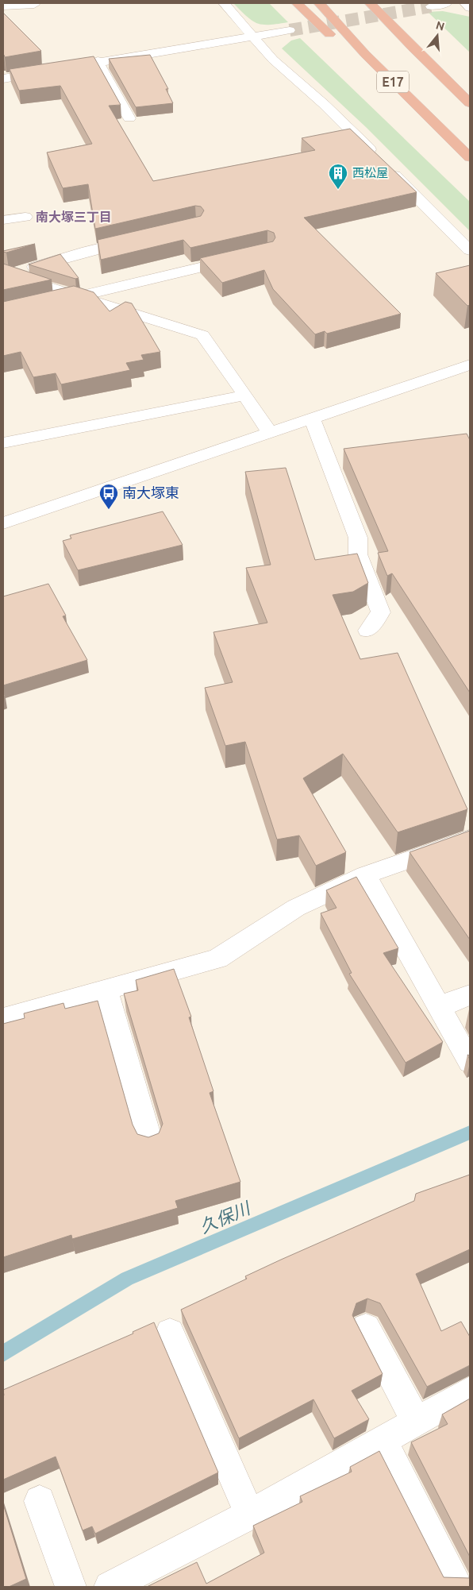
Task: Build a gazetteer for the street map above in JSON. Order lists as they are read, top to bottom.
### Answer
{
  "streets": {
    "highway": ["E17"]
  },
  "districts": ["南大塚三丁目"],
  "water": ["久保川"],
  "places": {
    "building": ["西松屋"],
    "bus stop": ["南大塚東"]
  },
  "north": "top"
}
